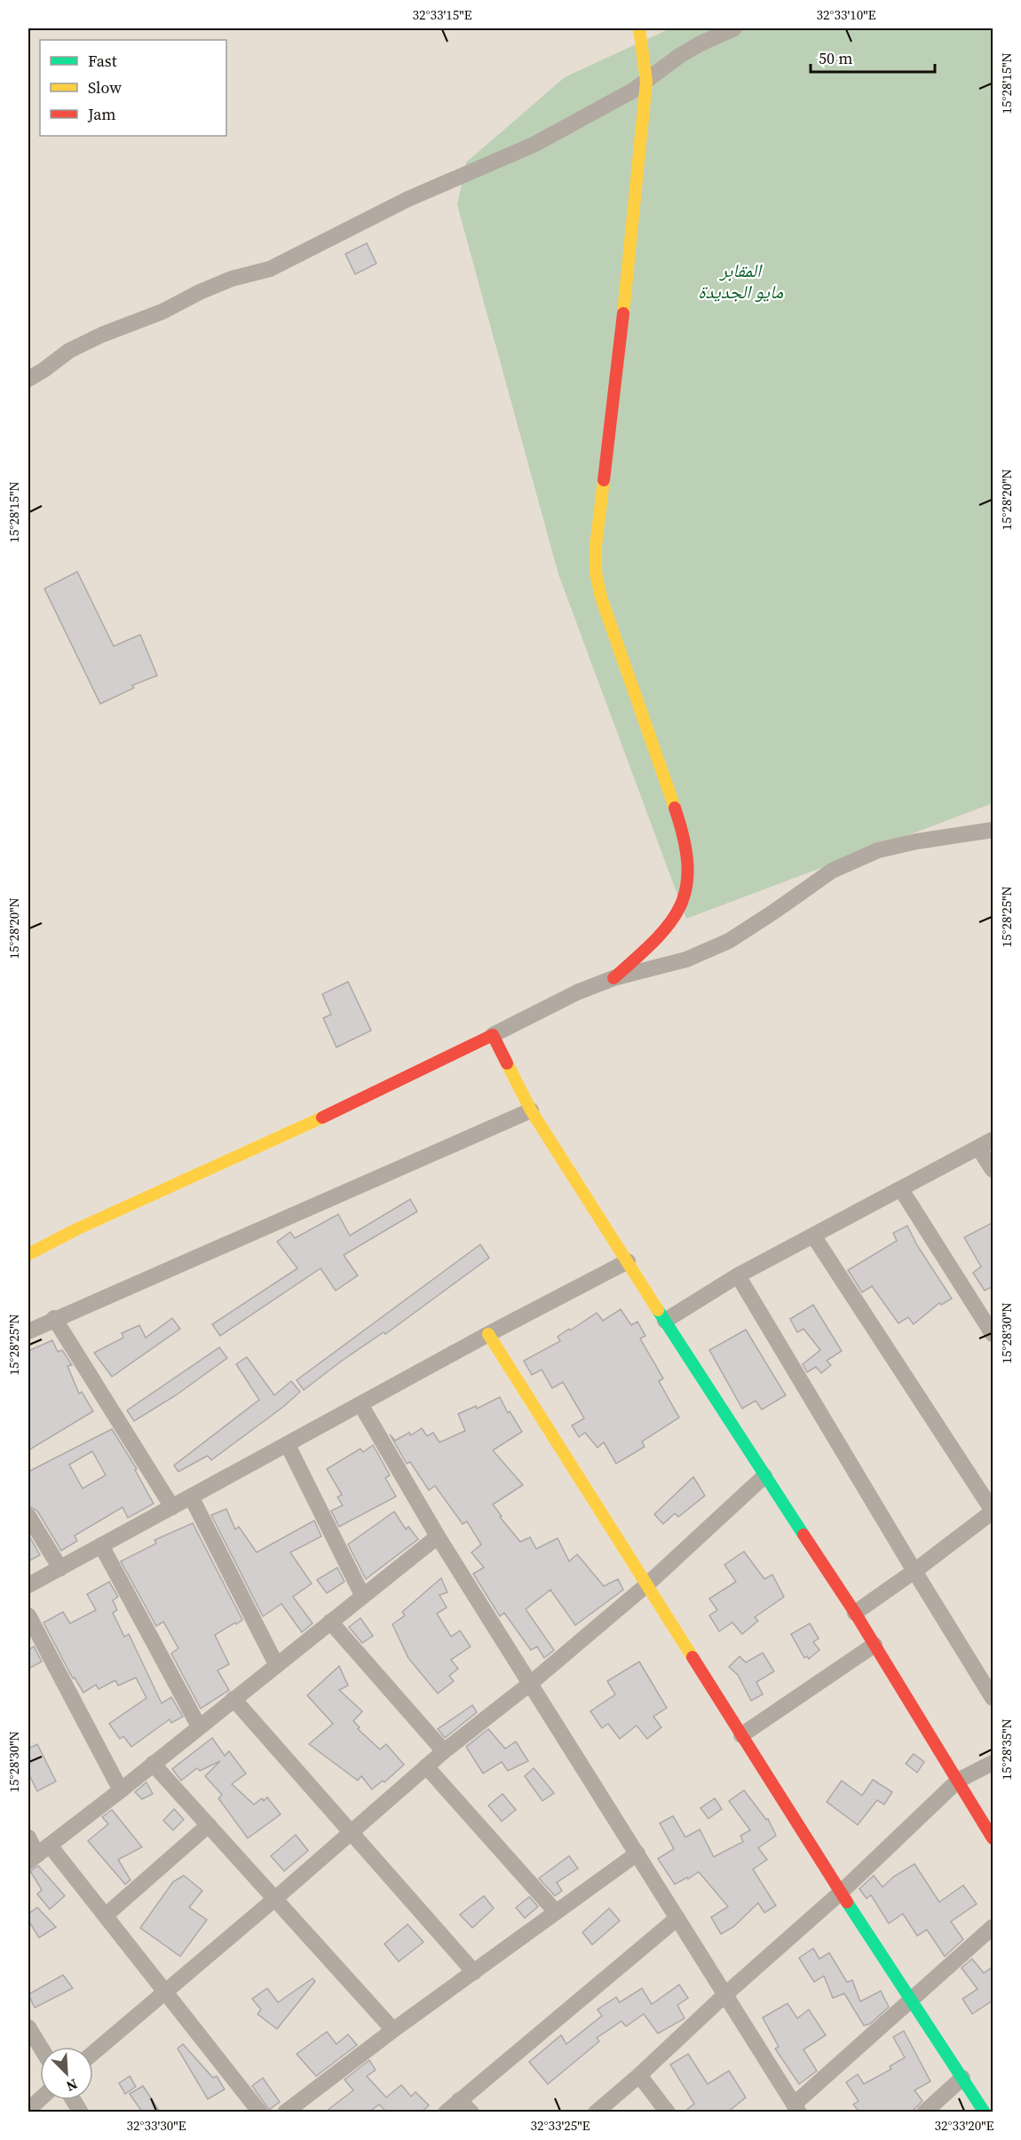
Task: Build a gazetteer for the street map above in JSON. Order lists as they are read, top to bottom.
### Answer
{
  "parks": ["المقابر مايو الجديدة"],
  "legend": ["Fast", "Slow", "Jam"],
  "scale_bar": "50 m",
  "north": "bottom right",
  "coordinates": [
    "32°33'15\"E",
    "32°33'10\"E",
    "15°28'15\"N",
    "15°28'20\"N",
    "15°28'25\"N",
    "15°28'30\"N",
    "15°28'35\"N",
    "32°33'30\"E",
    "32°33'25\"E",
    "32°33'20\"E"
  ]
}
